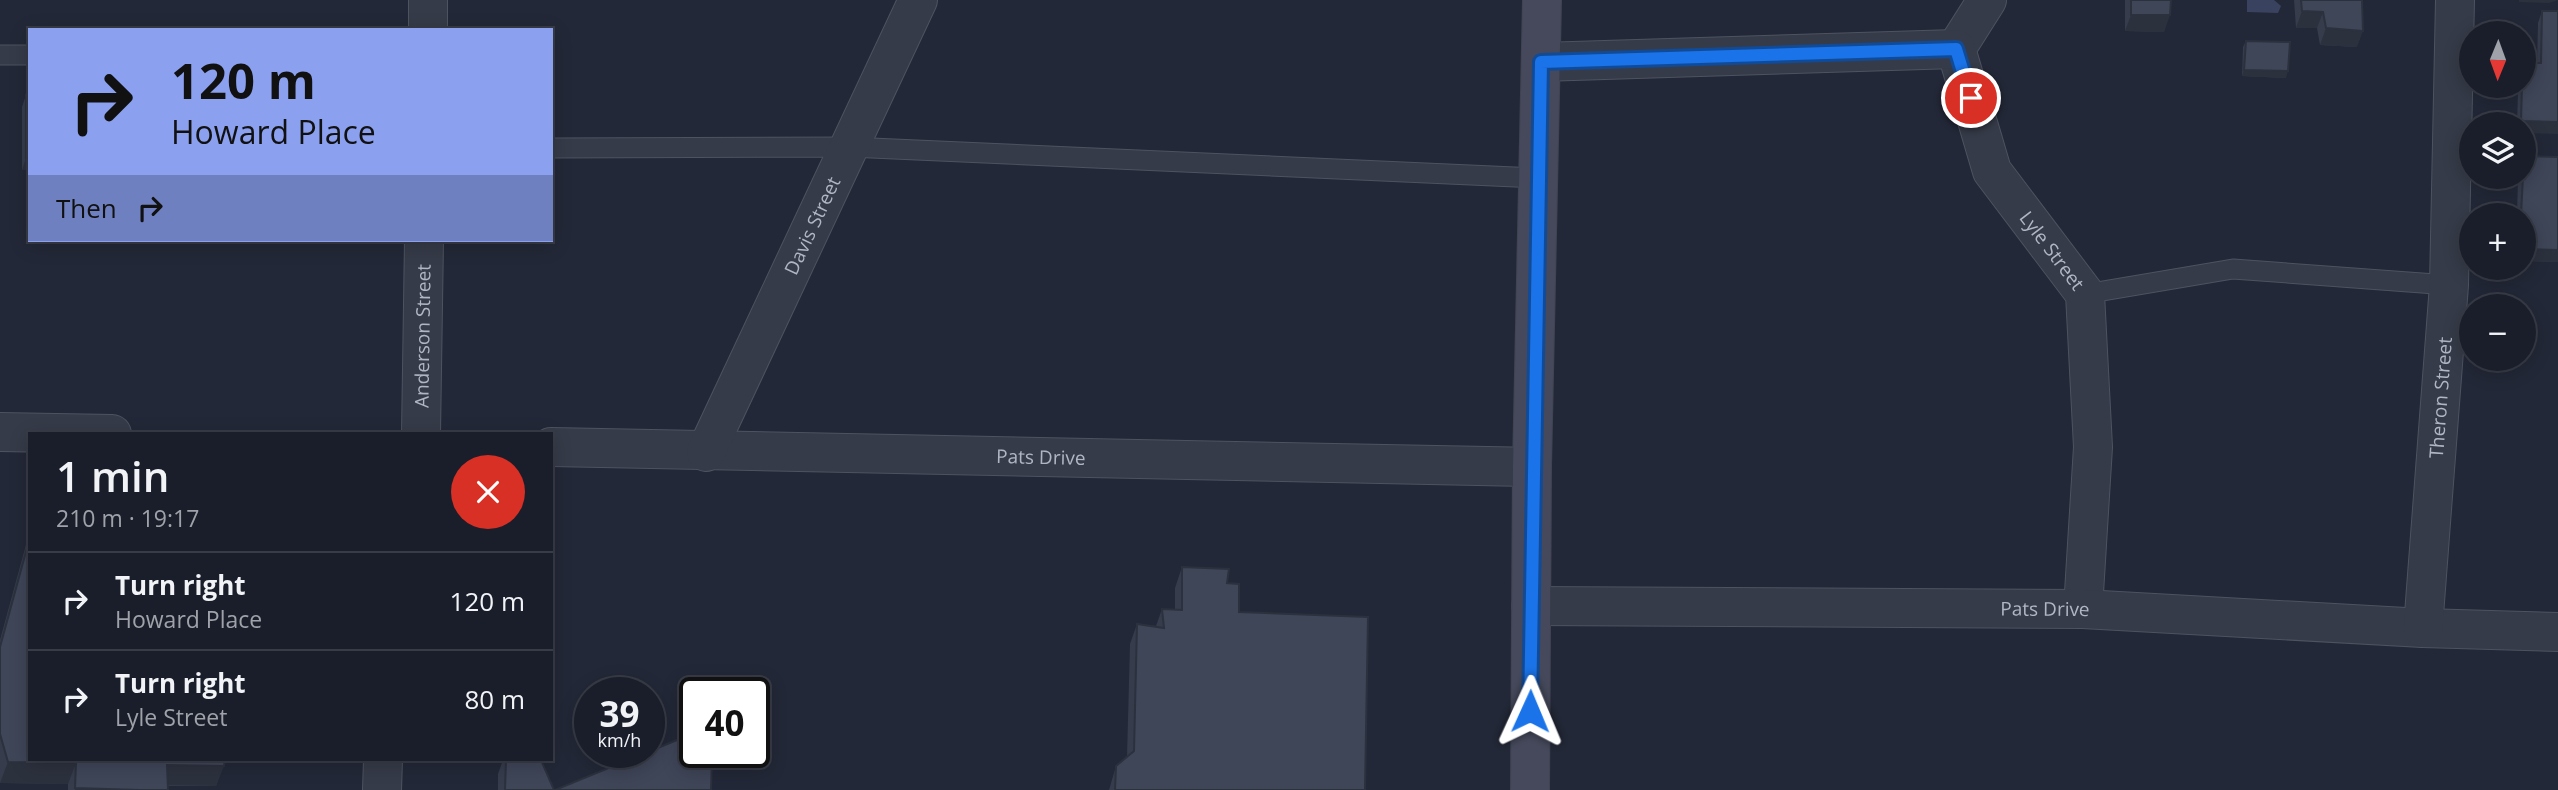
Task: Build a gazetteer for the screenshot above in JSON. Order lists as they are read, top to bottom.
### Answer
{
  "streets": {
    "street": [
      "Davis Street",
      "Lyle Street",
      "Anderson Street",
      "Theron Street",
      "Pats Drive"
    ]
  },
  "crossings": [
    ["Davis Street", "Pats Drive"],
    ["Lyle Street", "Pats Drive"],
    ["Theron Street", "Pats Drive"]
  ],
  "north": "bottom",
  "page": {
    "map_buttons": ["+", "−"],
    "turn": ["120 m", "Howard Place"],
    "then": "Then",
    "heading": ["1 min", "210 m · 19:17"],
    "list": [
      {
        "name": "Turn right",
        "note": "Howard Place",
        "value": "120 m"
      },
      {
        "name": "Turn right",
        "note": "Lyle Street",
        "value": "80 m"
      }
    ],
    "speed": "39 km/h",
    "limit": "40"
  }
}
